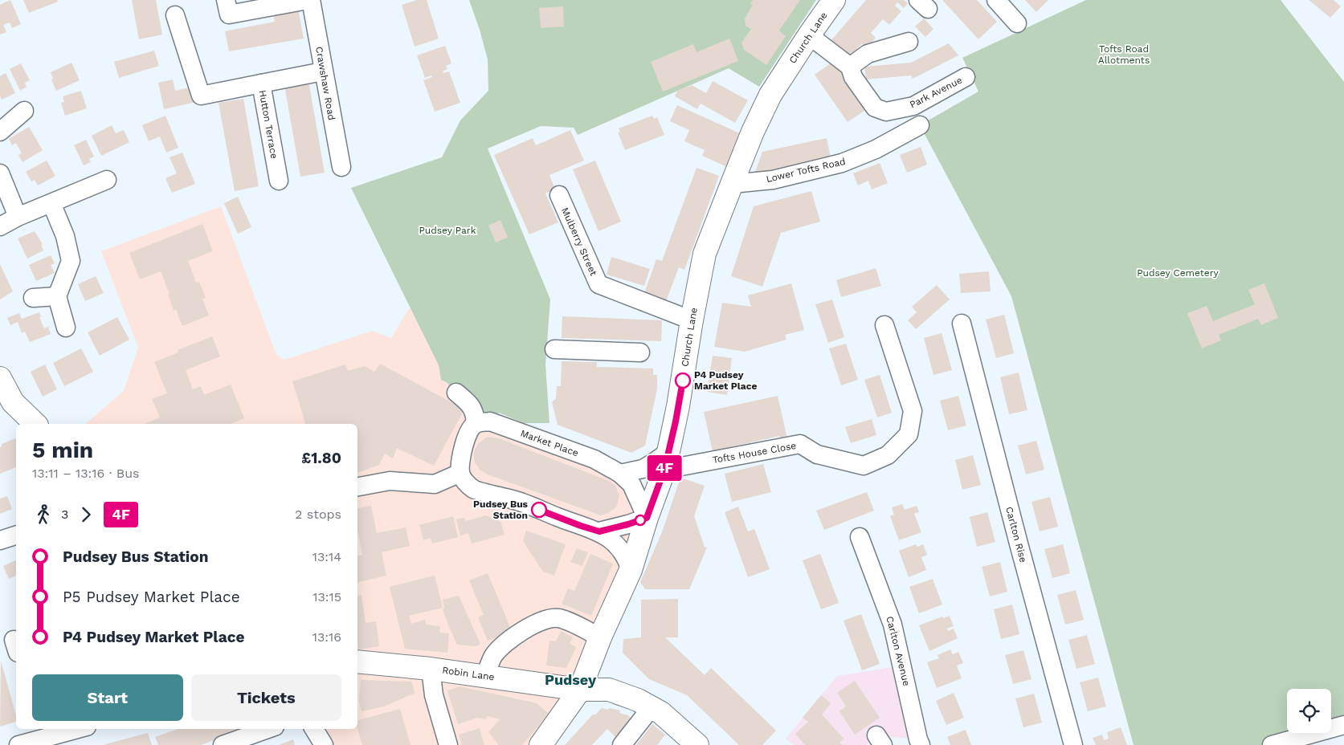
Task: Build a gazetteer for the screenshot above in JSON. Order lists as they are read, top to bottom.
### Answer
{
  "streets": {
    "main road": ["Church Lane", "Robin Lane"],
    "street": [
      "Crawshaw Road",
      "Park Avenue",
      "Hutton Terrace",
      "Lower Tofts Road",
      "Mulberry Street",
      "Market Place",
      "Tofts House Close",
      "Carlton Rise",
      "Carlton Avenue"
    ]
  },
  "crossings": [
    ["Church Lane", "Lower Tofts Road"],
    ["Church Lane", "Mulberry Street"],
    ["Church Lane", "Market Place"],
    ["Church Lane", "Tofts House Close"],
    ["Church Lane", "Robin Lane"],
    ["Crawshaw Road", "Hutton Terrace"]
  ],
  "districts": ["Pudsey"],
  "parks": ["Tofts Road Allotments", "Pudsey Park", "Pudsey Cemetery"],
  "places": ["P4 Pudsey Market Place", "Pudsey Bus Station"],
  "lines": ["bus line 4F"],
  "page": {
    "on_map": "4F",
    "heading": ["5 min", "13:11 – 13:16 · Bus", "£1.80"],
    "legs": ["3", "4F", "2 stops"],
    "list": [
      {
        "name": "Pudsey Bus Station",
        "value": "13:14"
      },
      {
        "name": "P5 Pudsey Market Place",
        "value": "13:15"
      },
      {
        "name": "P4 Pudsey Market Place",
        "value": "13:16"
      }
    ],
    "buttons": ["Start", "Tickets"]
  }
}
